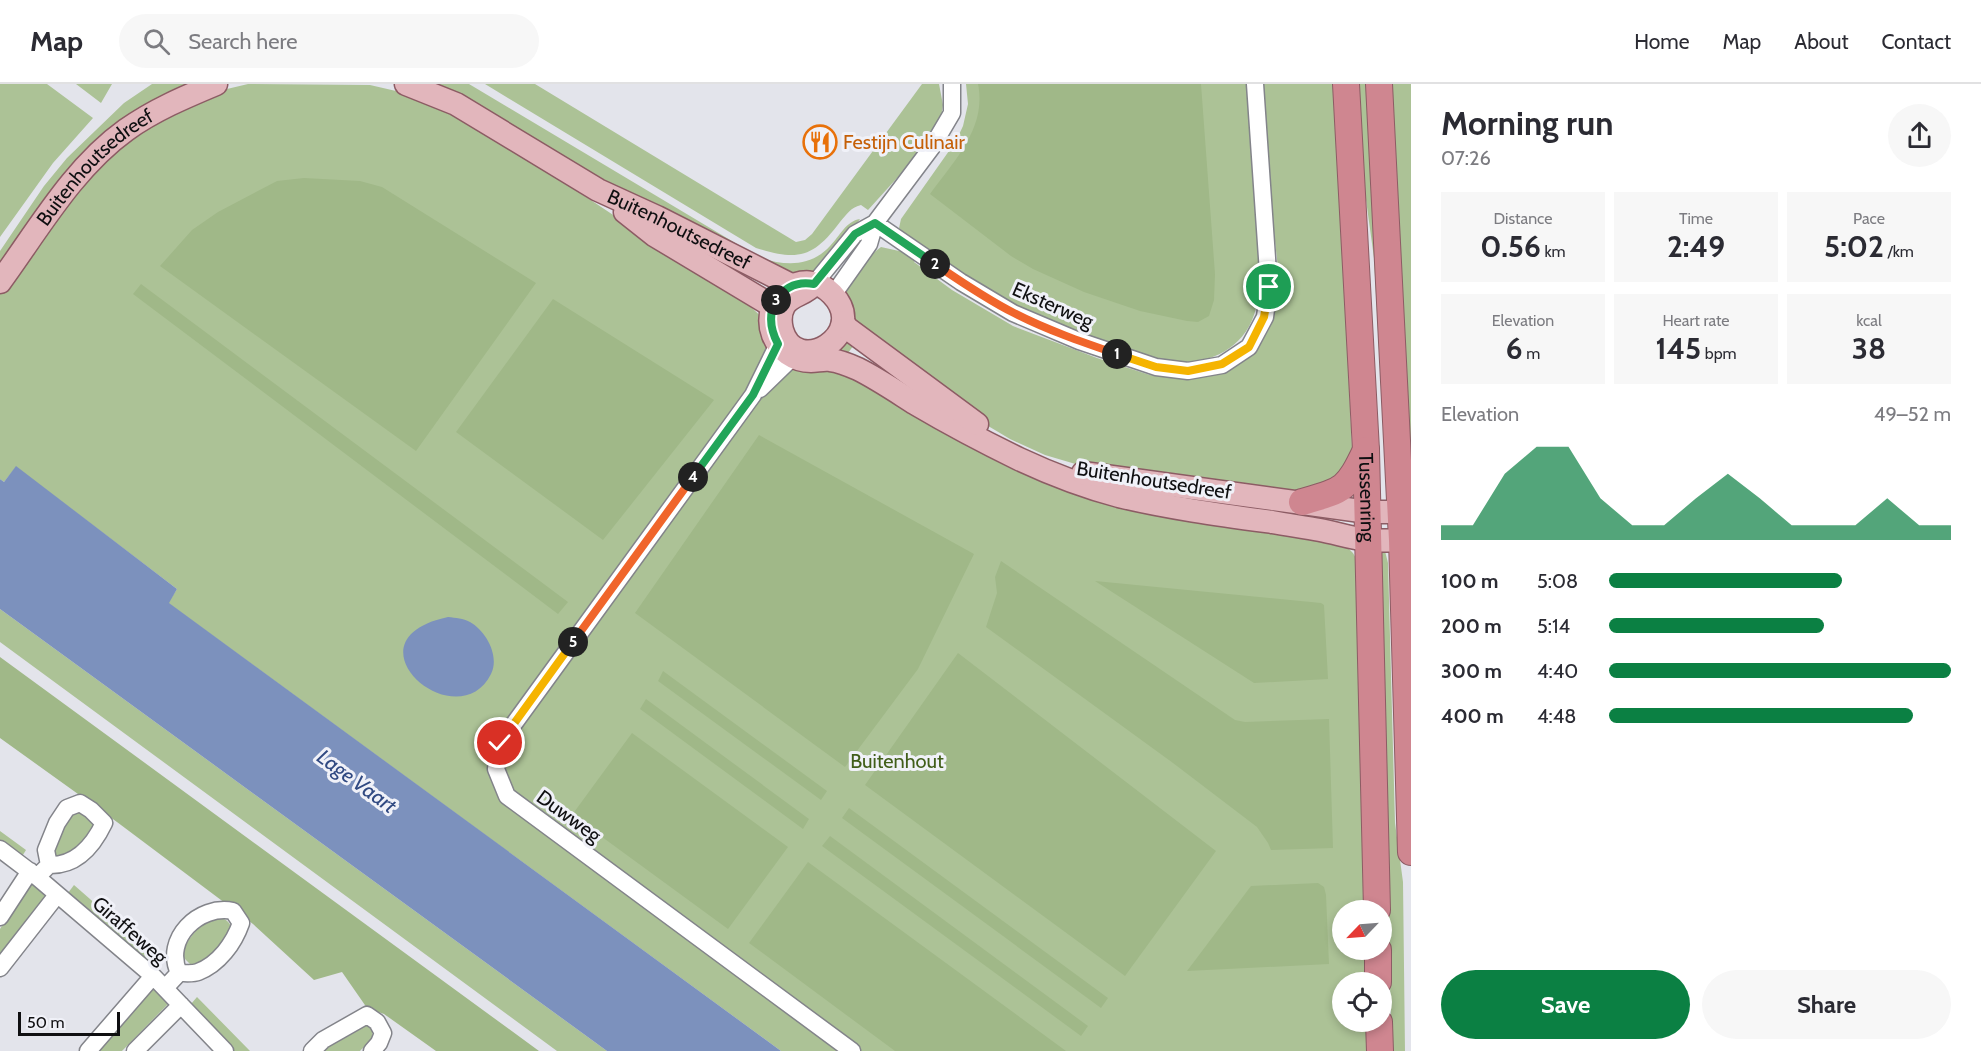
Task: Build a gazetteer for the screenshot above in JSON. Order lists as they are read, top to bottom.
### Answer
{
  "streets": {
    "highway": ["Tussenring"],
    "main road": ["Buitenhoutsedreef"],
    "street": ["Eksterweg", "Duwweg", "Giraffeweg"]
  },
  "crossings": [
    ["Buitenhoutsedreef", "Tussenring"],
    ["Buitenhoutsedreef", "Duwweg"]
  ],
  "water": ["Lage Vaart"],
  "parks": ["Buitenhout"],
  "places": {
    "restaurant": ["Festijn Culinair"]
  },
  "scale_bar": "50 m",
  "north": "bottom left",
  "page": {
    "header": "Map",
    "search": "Search here",
    "nav": [
      "Home",
      "Map",
      "About",
      "Contact"
    ],
    "heading": ["Morning run", "07:26"],
    "stats": [
      ["Distance", "0.56 km"],
      ["Time", "2:49"],
      ["Pace", "5:02 /km"],
      ["Elevation", "6 m"],
      ["Heart rate", "145 bpm"],
      ["kcal", "38"]
    ],
    "pins": [
      "2",
      "3",
      "1",
      "4",
      "5"
    ],
    "chart": ["Elevation", "49–52 m"],
    "list": [
      {
        "name": "100 m",
        "note": "5:08"
      },
      {
        "name": "200 m",
        "note": "5:14"
      },
      {
        "name": "300 m",
        "note": "4:40"
      },
      {
        "name": "400 m",
        "note": "4:48"
      }
    ],
    "buttons": ["Save", "Share"],
    "scale": "50 m"
  }
}
